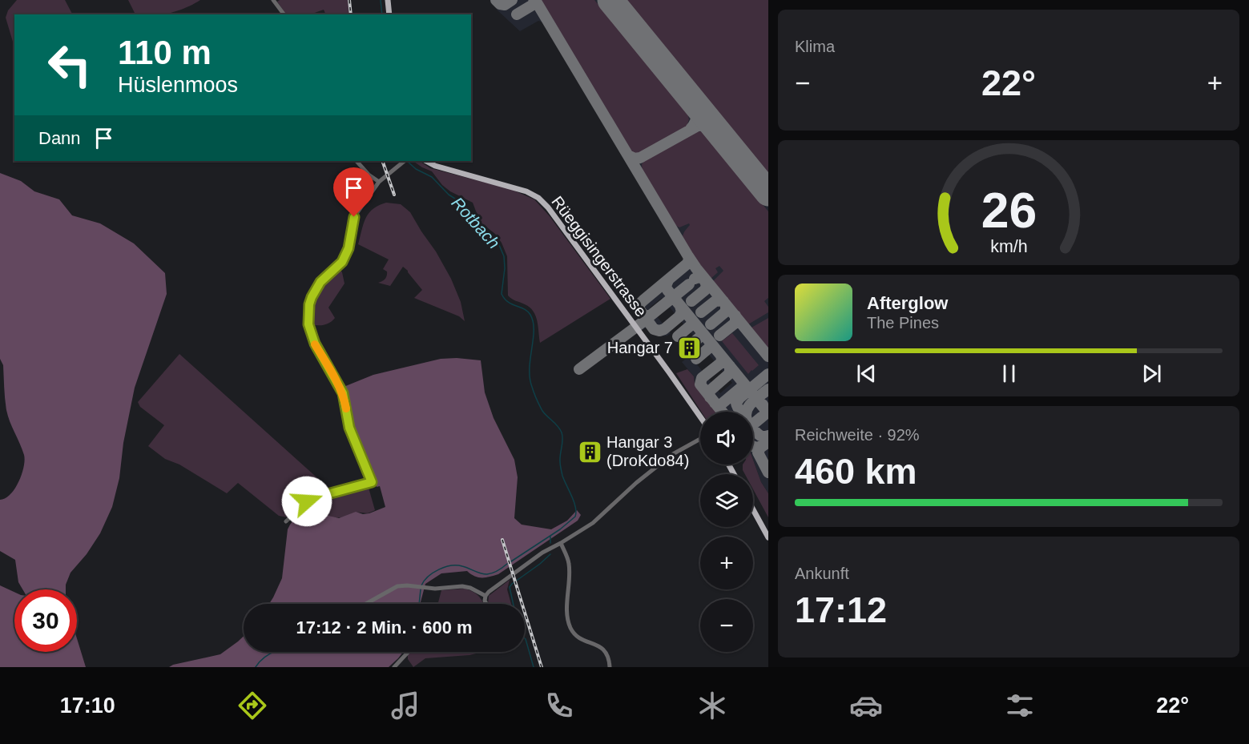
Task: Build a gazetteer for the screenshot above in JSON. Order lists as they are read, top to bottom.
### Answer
{
  "streets": {
    "main road": ["Rüeggisingerstrasse"]
  },
  "water": ["Rotbach"],
  "places": {
    "building": ["Hangar 7", "Hangar 3 (DroKdo84)"]
  },
  "page": {
    "tile": [
      "Klima",
      ["Reichweite · 92%", "460 km"],
      ["Ankunft", "17:12"]
    ],
    "turn": ["110 m", "Hüslenmoos"],
    "heat": ["−", "22°", "+"],
    "then": "Dann",
    "song": ["Afterglow", "The Pines"],
    "map_buttons": ["+", "−"],
    "limit": "30",
    "trip": "17:12 · 2 Min. · 600 m",
    "tabs": ["17:10", "22°"],
    "gauge": ["26", "km/h"]
  }
}
